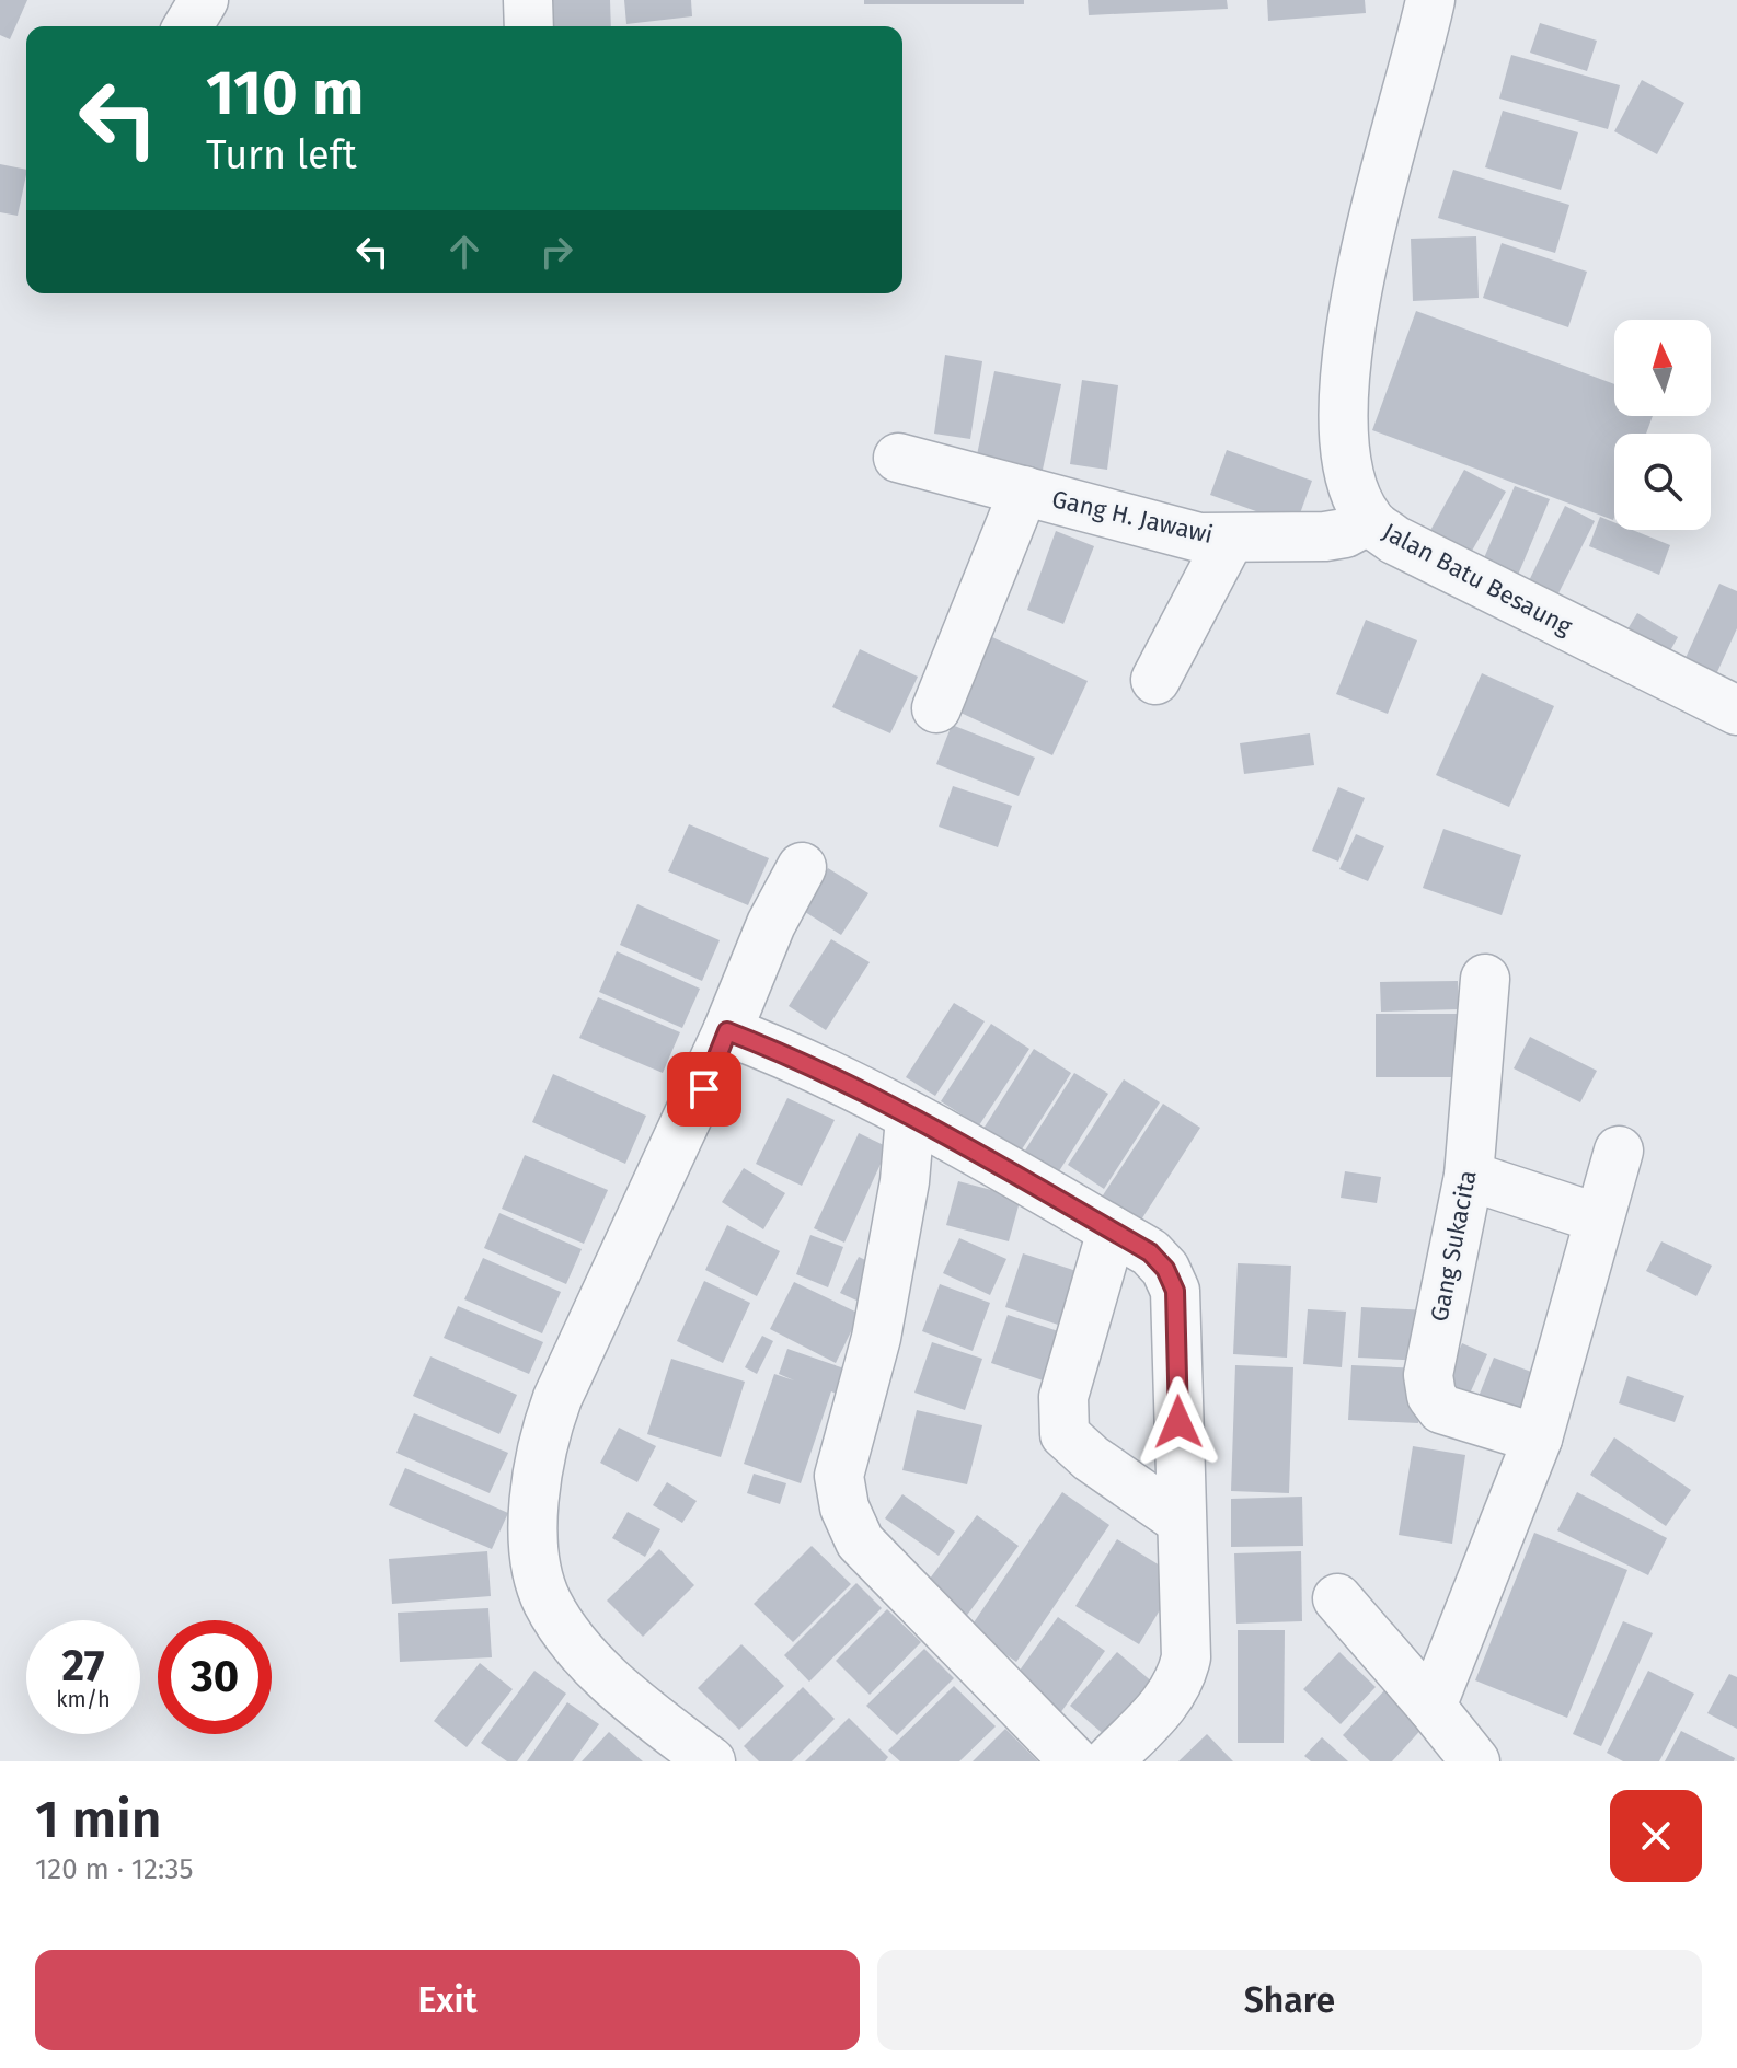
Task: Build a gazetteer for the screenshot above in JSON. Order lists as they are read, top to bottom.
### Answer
{
  "streets": {
    "street": ["Gang H. Jawawi", "Jalan Batu Besaung", "Gang Sukacita"]
  },
  "crossings": [
    ["Gang H. Jawawi", "Jalan Batu Besaung"]
  ],
  "north": "top",
  "page": {
    "turn": ["110 m", "Turn left"],
    "speed": "27 km/h",
    "limit": "30",
    "heading": ["1 min", "120 m · 12:35"],
    "buttons": ["Exit", "Share"]
  }
}
